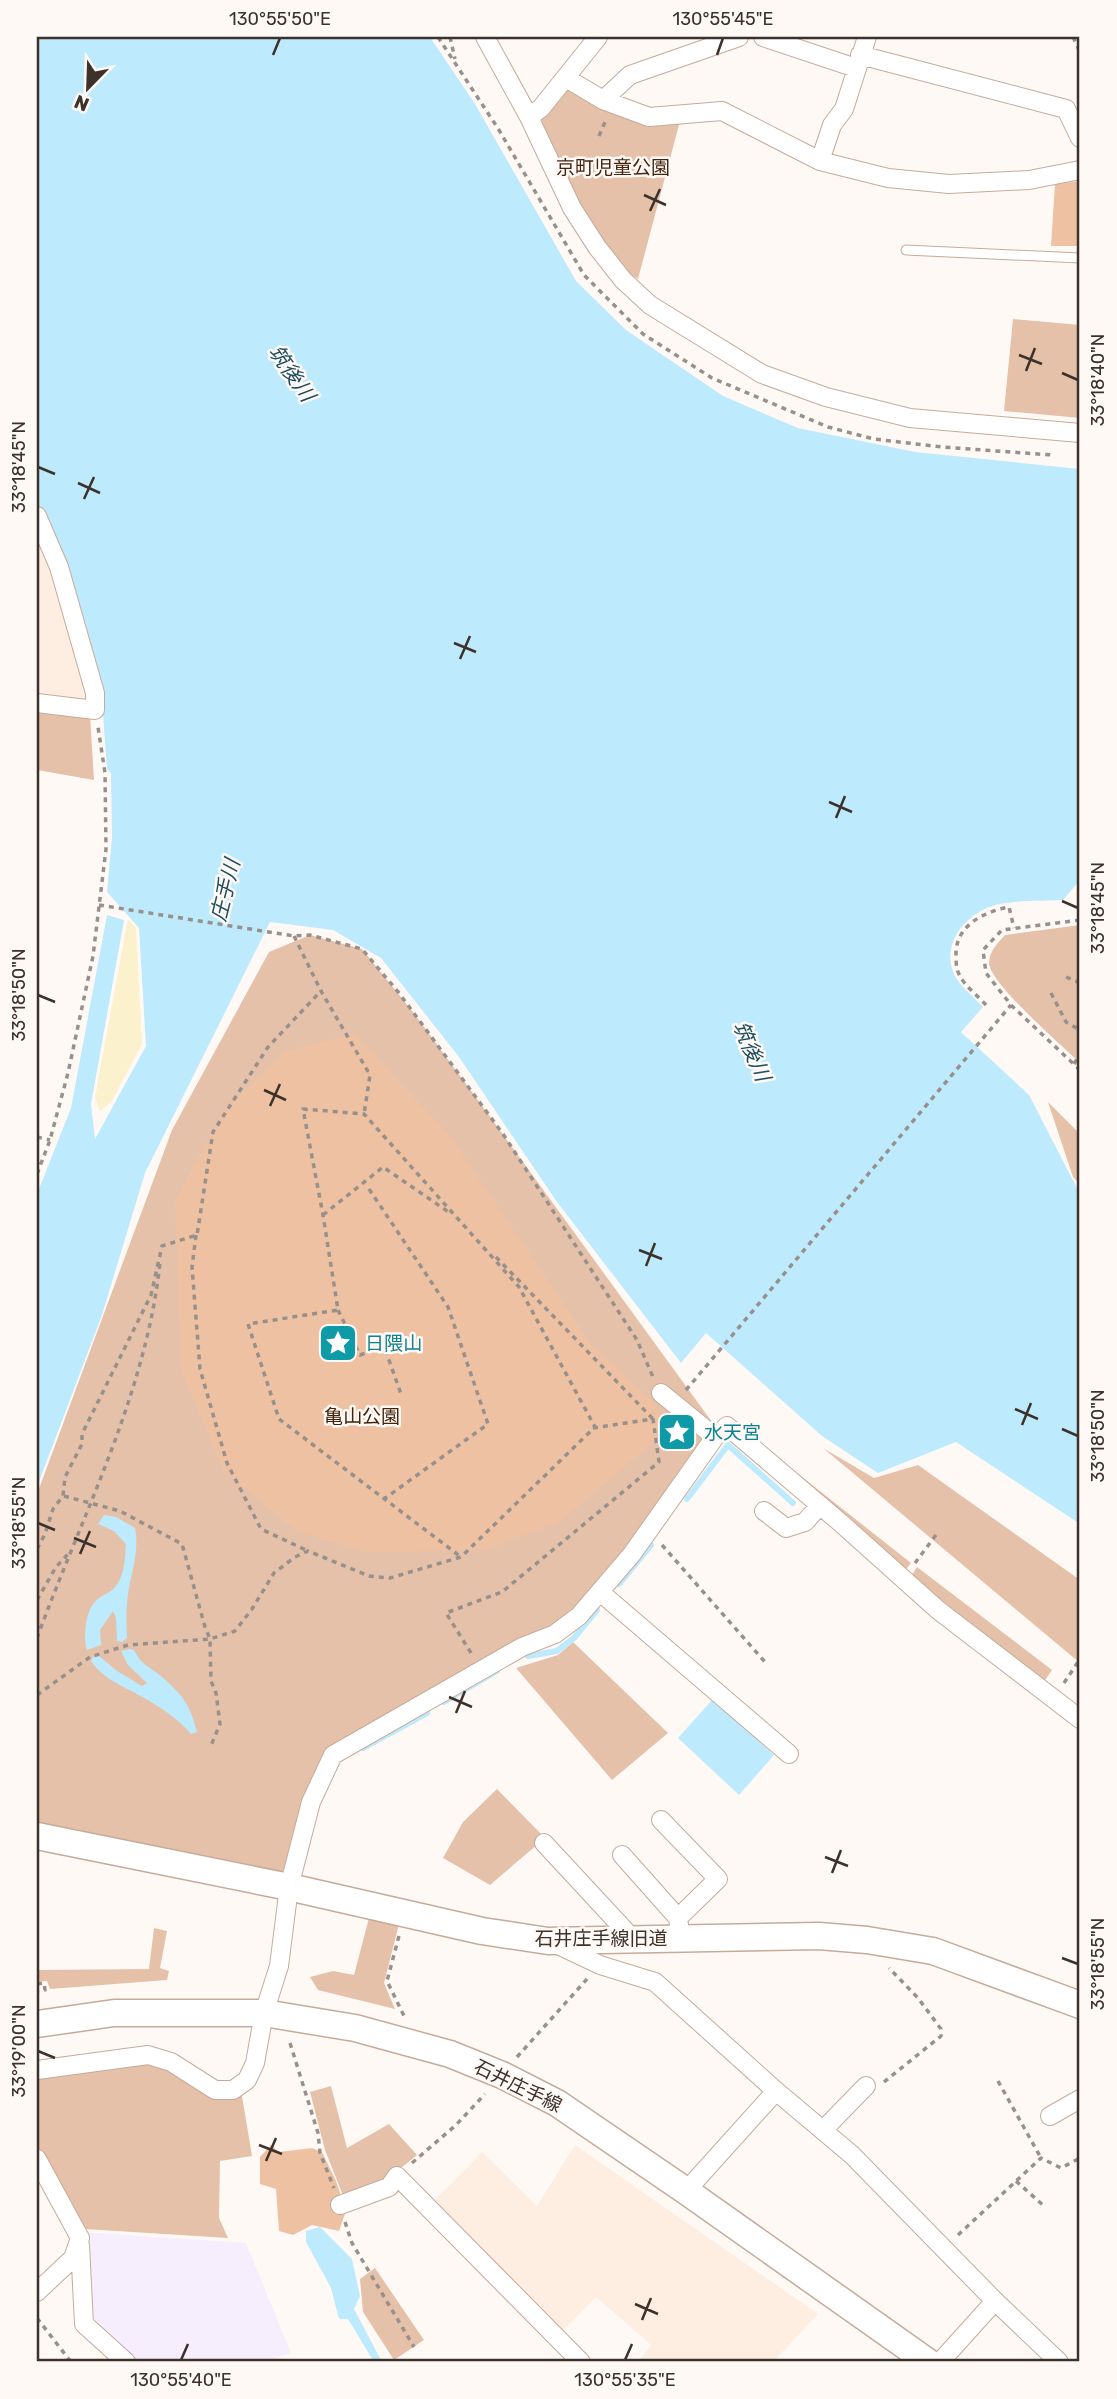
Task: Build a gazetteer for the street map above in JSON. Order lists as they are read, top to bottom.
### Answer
{
  "streets": {
    "street": ["石井庄手線旧道", "石井庄手線"]
  },
  "water": ["筑後川", "庄手川"],
  "parks": ["京町児童公園", "亀山公園"],
  "places": {
    "place": ["日隈山", "水天宮"]
  },
  "north": "bottom left",
  "coordinates": [
    "130°55'50\"E",
    "130°55'45\"E",
    "33°18'40\"N",
    "33°18'45\"N",
    "33°18'50\"N",
    "33°18'55\"N",
    "33°19'00\"N",
    "130°55'40\"E",
    "130°55'35\"E"
  ]
}
